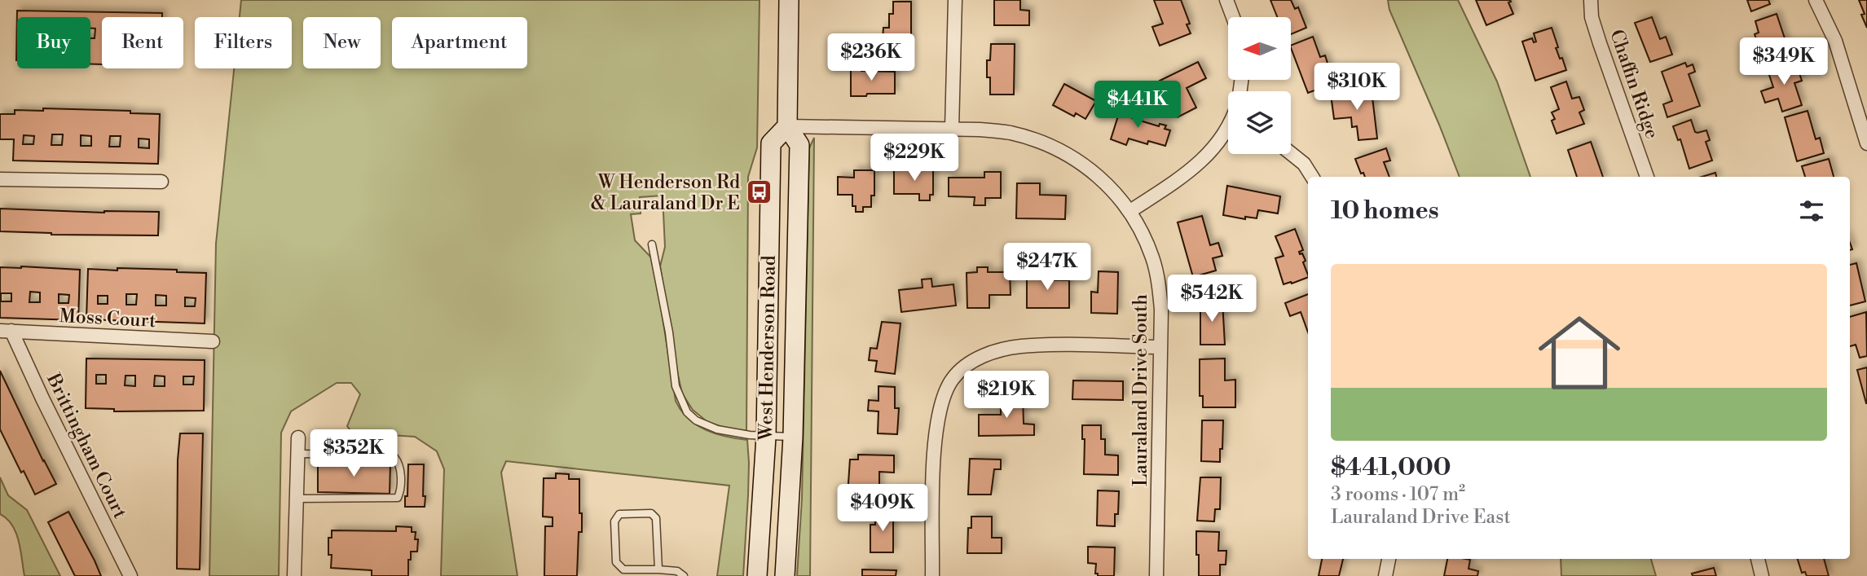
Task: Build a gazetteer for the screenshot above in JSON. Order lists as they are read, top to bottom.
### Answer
{
  "streets": {
    "main road": ["West Henderson Road"],
    "street": [
      "Chaffin Ridge",
      "Moss Court",
      "Lauraland Drive South",
      "Brittingham Court"
    ]
  },
  "crossings": [
    ["Moss Court", "Brittingham Court"],
    ["West Henderson Road", "Lauraland Drive South"]
  ],
  "places": {
    "bus stop": ["W Henderson Rd & Lauraland Dr E"]
  },
  "north": "left",
  "page": {
    "chip": [
      "Buy",
      "Rent",
      "Filters",
      "New",
      "Apartment"
    ],
    "price": [
      "$236K",
      "$349K",
      "$310K",
      "$441K",
      "$229K",
      "$247K",
      "$542K",
      "$219K",
      "$352K",
      "$409K"
    ],
    "heading": "10 homes",
    "list": [
      {
        "name": "$441,000",
        "note": "3 rooms · 107 m² · Lauraland Drive East"
      }
    ]
  }
}
